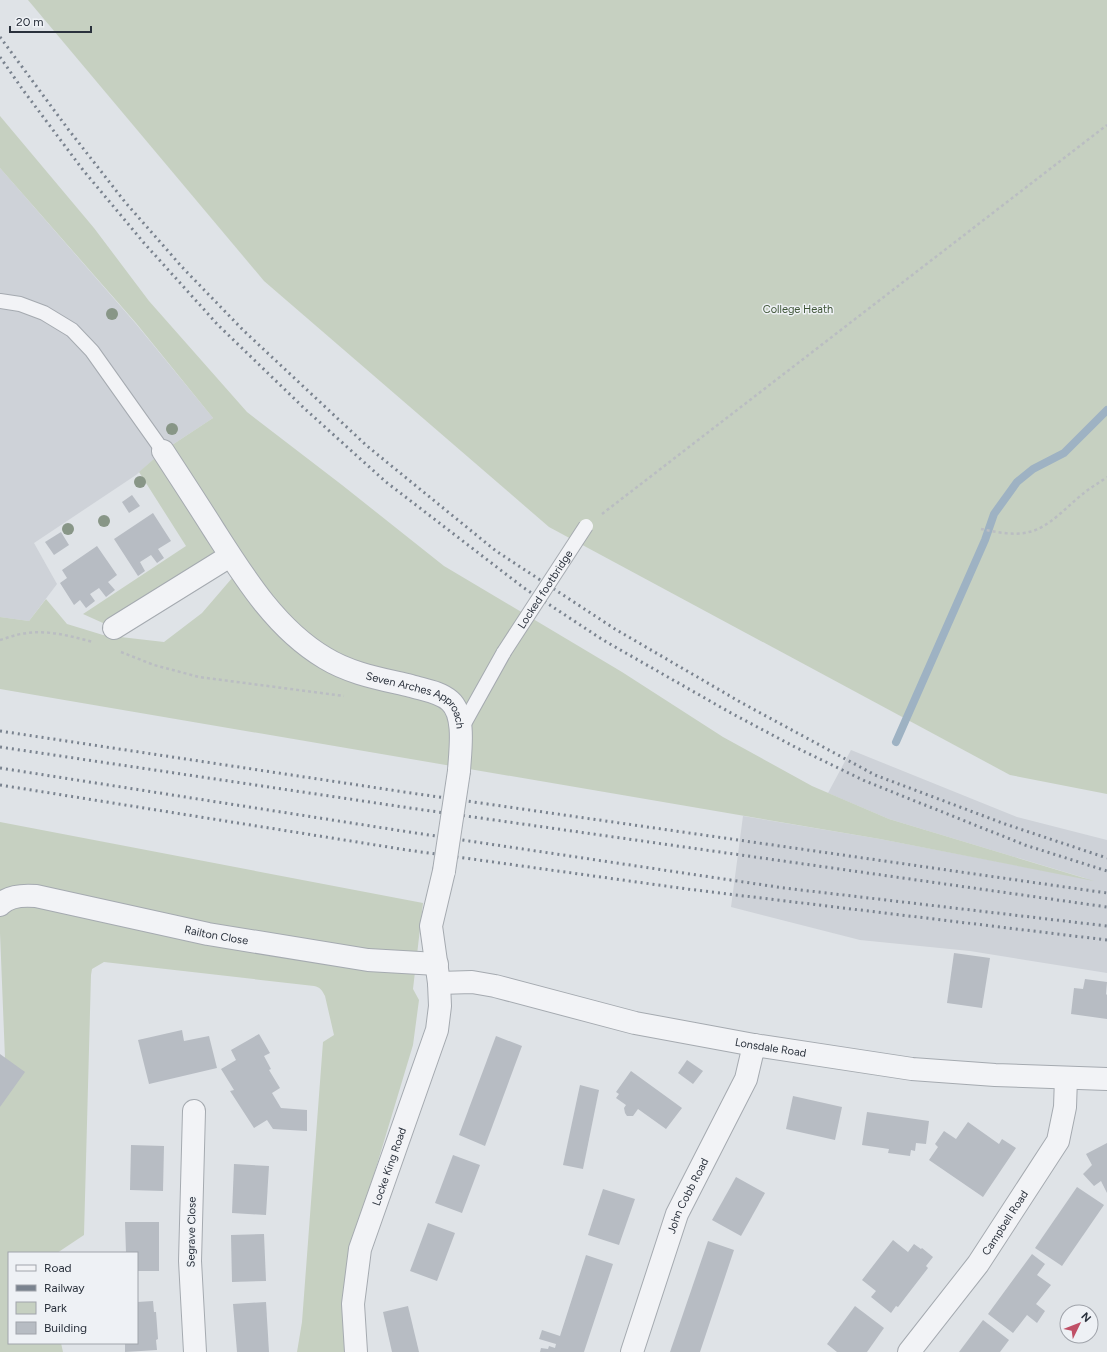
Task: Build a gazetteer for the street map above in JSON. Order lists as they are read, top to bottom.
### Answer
{
  "streets": {
    "street": [
      "Seven Arches Approach",
      "Railton Close",
      "Lonsdale Road",
      "Locke King Road",
      "John Cobb Road",
      "Campbell Road",
      "Segrave Close"
    ],
    "lane": ["Locked footbridge"]
  },
  "crossings": [
    ["Locked footbridge", "Seven Arches Approach"],
    ["Seven Arches Approach", "Railton Close"],
    ["Seven Arches Approach", "Lonsdale Road"],
    ["Seven Arches Approach", "Locke King Road"],
    ["Railton Close", "Lonsdale Road"],
    ["Railton Close", "Locke King Road"],
    ["Lonsdale Road", "Locke King Road"],
    ["Lonsdale Road", "John Cobb Road"],
    ["Lonsdale Road", "Campbell Road"]
  ],
  "parks": ["College Heath"],
  "legend": [
    "Road",
    "Railway",
    "Park",
    "Building"
  ],
  "scale_bar": "20 m",
  "north": "top right"
}
